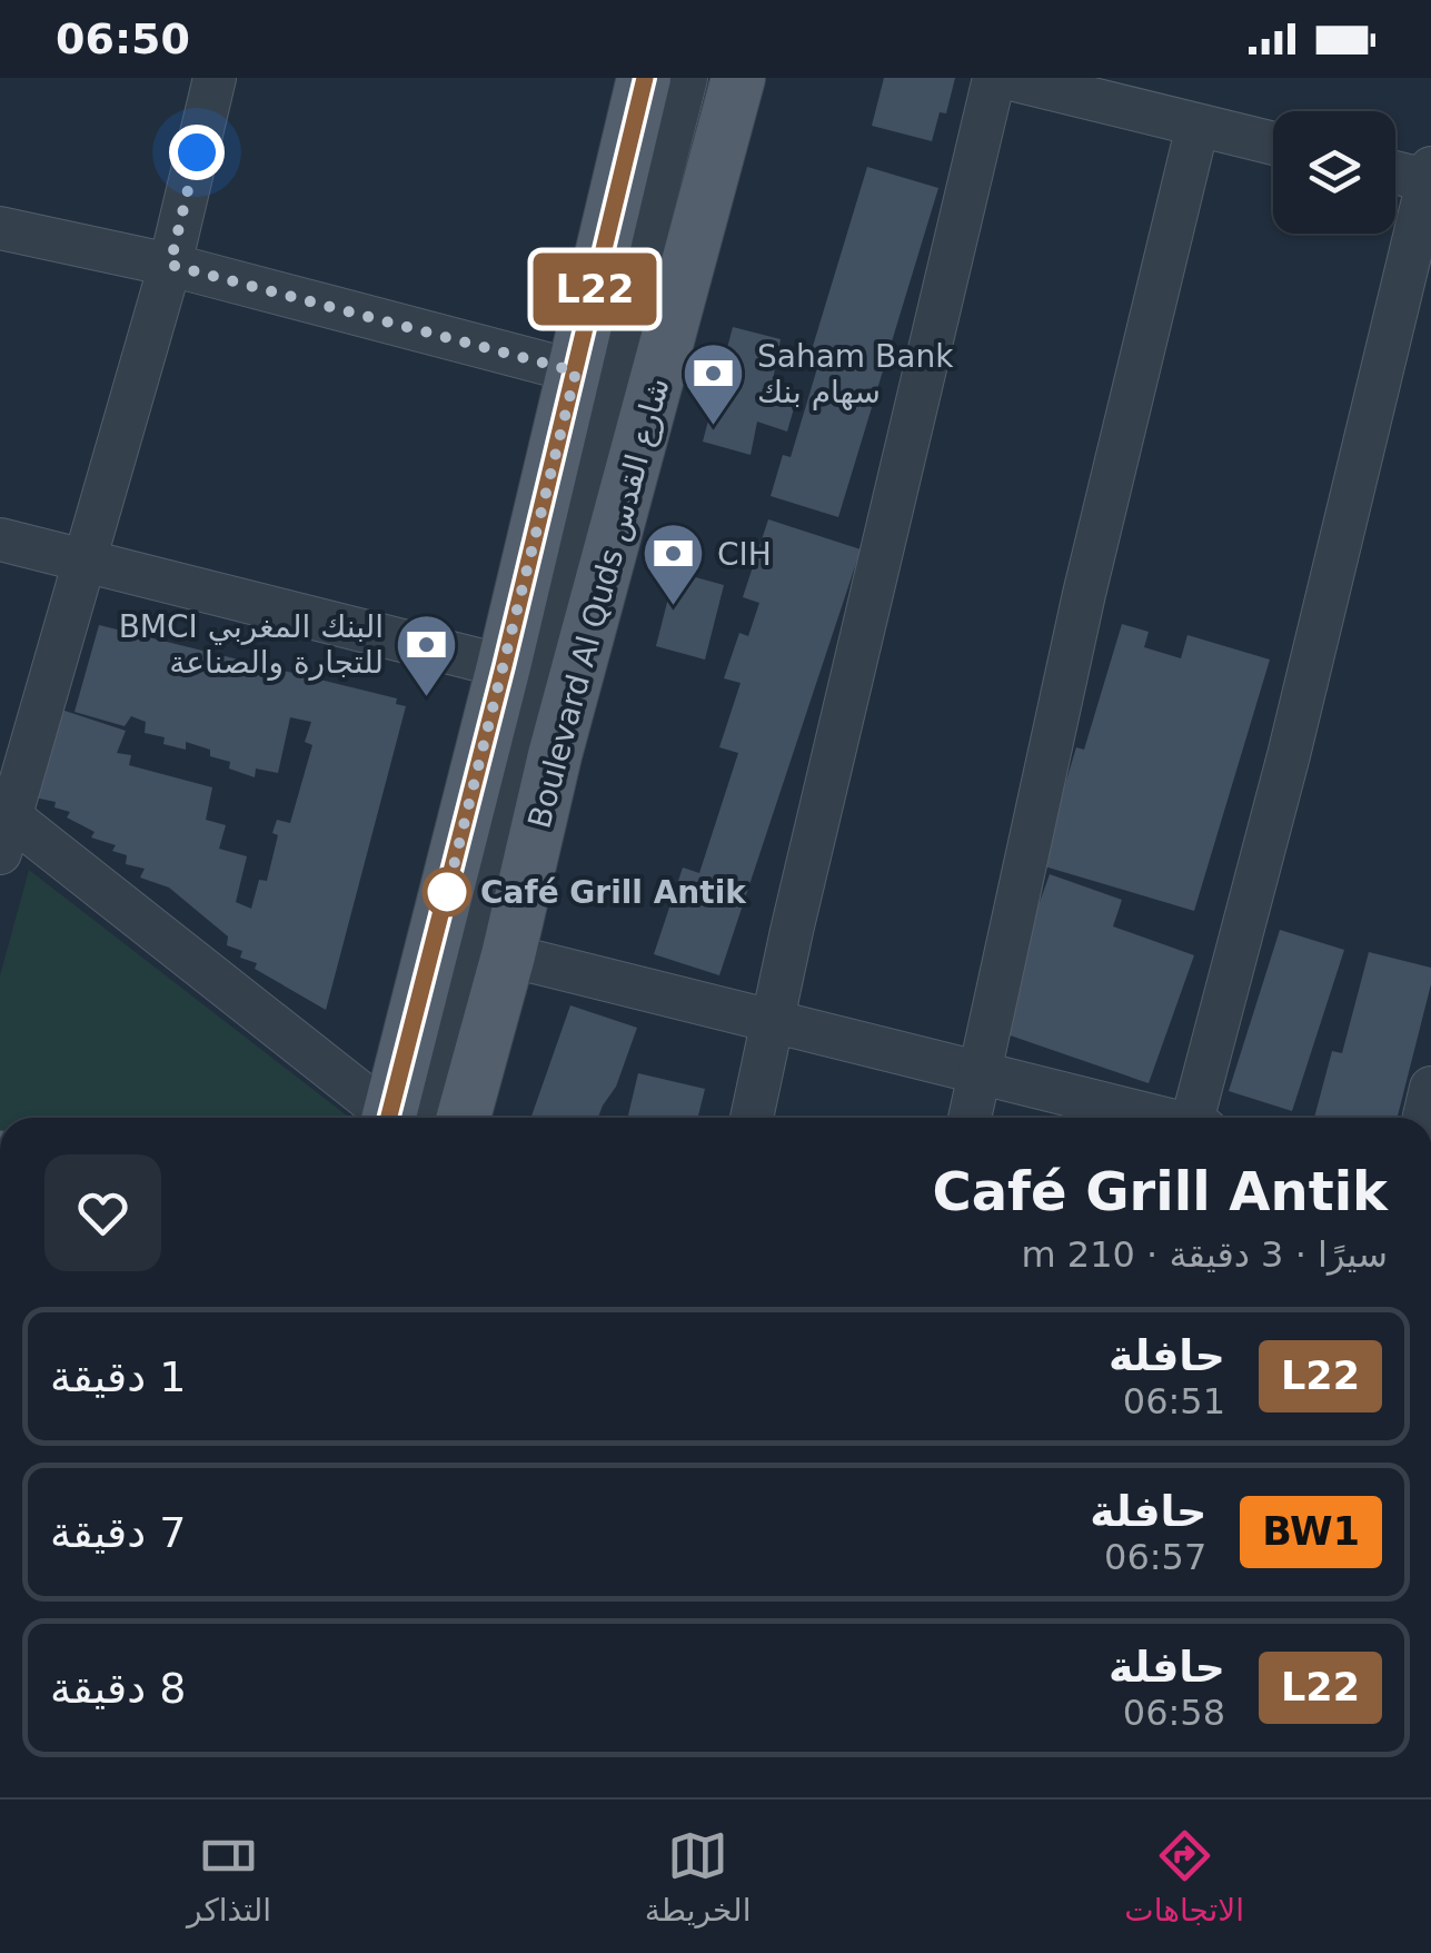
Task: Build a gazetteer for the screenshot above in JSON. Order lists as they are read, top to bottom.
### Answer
{
  "streets": {
    "main road": ["Boulevard Al Quds شارع القدس"]
  },
  "places": {
    "bank": ["Saham Bank سهام بنك", "CIH", "BMCI البنك المغربي للتجارة والصناعة"],
    "other": ["Café Grill Antik"]
  },
  "lines": ["bus line L22"],
  "page": {
    "status": "06:50",
    "on_map": "L22",
    "heading": ["Café Grill Antik", "سيرًا · 3 دقيقة · 210 m"],
    "list": [
      {
        "mark": "L22",
        "name": "حافلة",
        "note": "06:51",
        "value": "1 دقيقة"
      },
      {
        "mark": "BW1",
        "name": "حافلة",
        "note": "06:57",
        "value": "7 دقيقة"
      },
      {
        "mark": "L22",
        "name": "حافلة",
        "note": "06:58",
        "value": "8 دقيقة"
      }
    ],
    "tabs": ["الاتجاهات", "الخريطة", "التذاكر"]
  }
}
